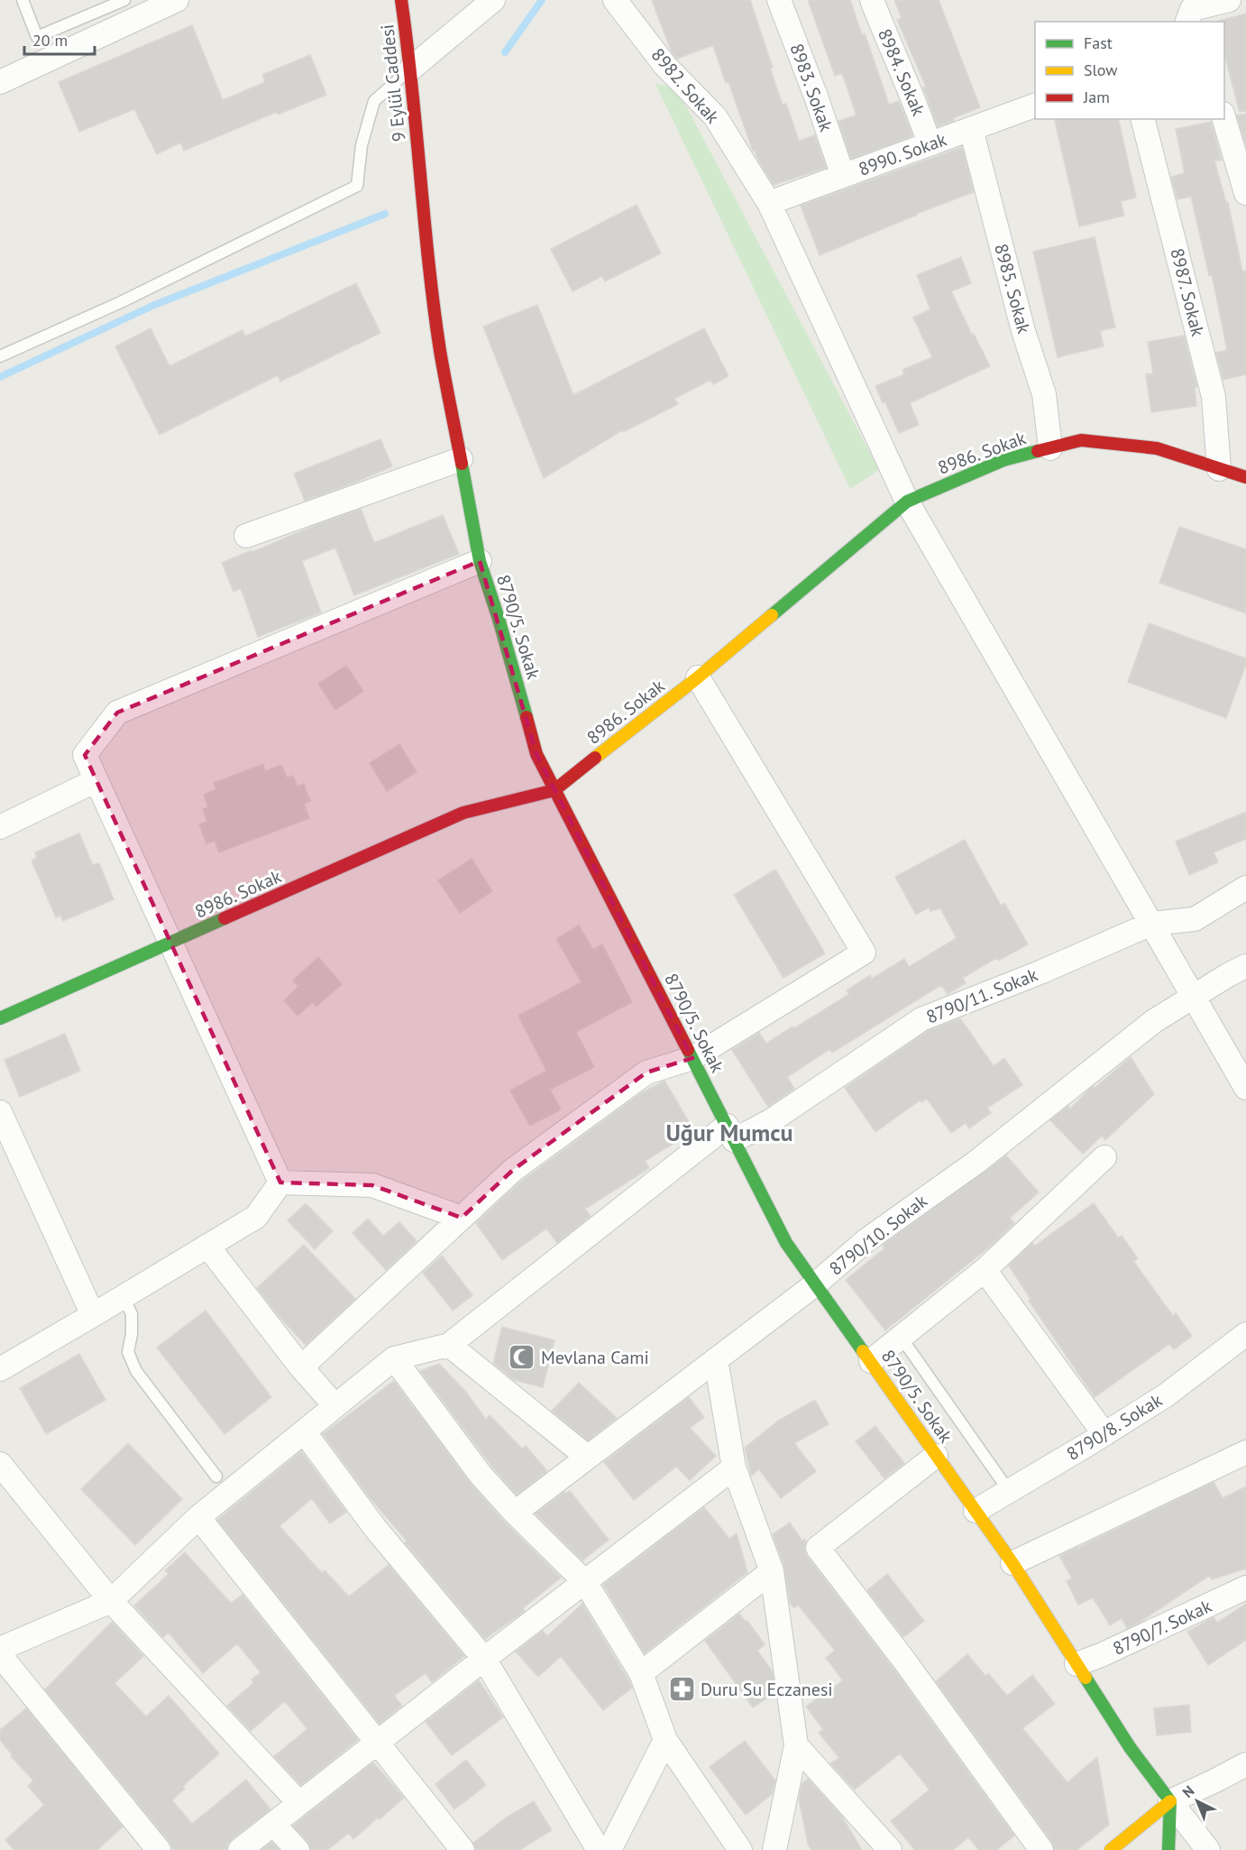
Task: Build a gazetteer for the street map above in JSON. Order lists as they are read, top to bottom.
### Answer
{
  "streets": {
    "main road": ["9 Eylül Caddesi", "8986. Sokak", "8790/5. Sokak"],
    "street": [
      "8984. Sokak",
      "8982. Sokak",
      "8983. Sokak",
      "8990. Sokak",
      "8985. Sokak",
      "8987. Sokak",
      "8790/11. Sokak",
      "8790/10. Sokak",
      "8790/8. Sokak",
      "8790/7. Sokak"
    ]
  },
  "crossings": [
    ["8984. Sokak", "8990. Sokak"],
    ["9 Eylül Caddesi", "8790/5. Sokak"],
    ["8982. Sokak", "8990. Sokak"],
    ["8982. Sokak", "8986. Sokak"],
    ["8982. Sokak", "8790/11. Sokak"],
    ["8982. Sokak", "8790/10. Sokak"],
    ["8983. Sokak", "8990. Sokak"],
    ["8990. Sokak", "8985. Sokak"],
    ["8985. Sokak", "8986. Sokak"],
    ["8987. Sokak", "8986. Sokak"],
    ["8986. Sokak", "8790/5. Sokak"],
    ["8790/5. Sokak", "8790/11. Sokak"],
    ["8790/5. Sokak", "8790/10. Sokak"],
    ["8790/5. Sokak", "8790/8. Sokak"],
    ["8790/5. Sokak", "8790/7. Sokak"]
  ],
  "districts": ["Uğur Mumcu"],
  "places": {
    "mosque": ["Mevlana Cami"],
    "pharmacy": ["Duru Su Eczanesi"]
  },
  "legend": ["Fast", "Slow", "Jam"],
  "scale_bar": "20 m",
  "north": "top left"
}
